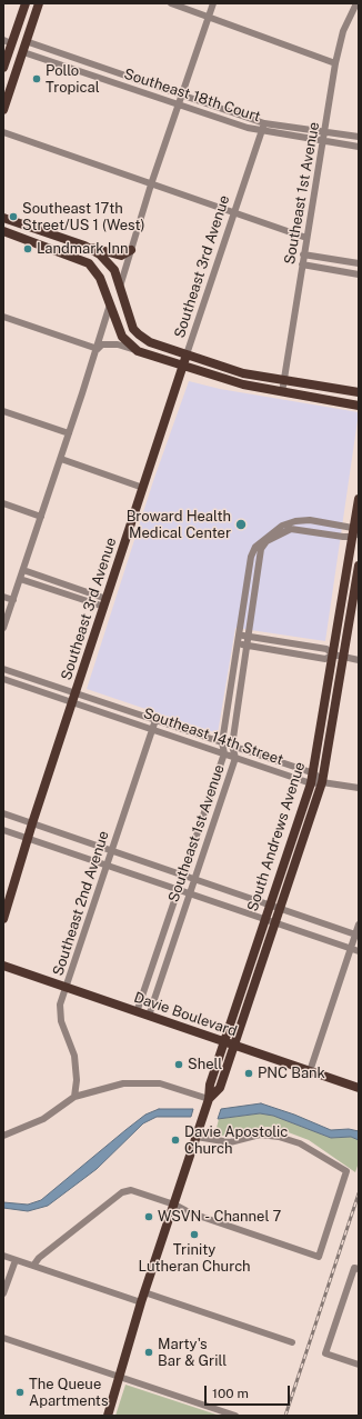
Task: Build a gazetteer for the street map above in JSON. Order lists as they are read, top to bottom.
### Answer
{
  "streets": {
    "main road": ["Southeast 3rd Avenue", "South Andrews Avenue", "Davie Boulevard"],
    "street": [
      "Southeast 18th Court",
      "Southeast 1st Avenue",
      "Southeast 14th Street",
      "Southeast 2nd Avenue"
    ]
  },
  "crossings": [
    ["Southeast 18th Court", "Southeast 1st Avenue"],
    ["Southeast 18th Court", "Southeast 3rd Avenue"],
    ["Southeast 1st Avenue", "Southeast 14th Street"],
    ["Southeast 1st Avenue", "Davie Boulevard"],
    ["Southeast 3rd Avenue", "Southeast 14th Street"],
    ["Southeast 14th Street", "South Andrews Avenue"],
    ["Southeast 14th Street", "Southeast 2nd Avenue"],
    ["South Andrews Avenue", "Davie Boulevard"],
    ["Southeast 2nd Avenue", "Davie Boulevard"]
  ],
  "places": [
    "Pollo Tropical",
    "Southeast 17th Street/US 1 (West)",
    "Landmark Inn",
    "Broward Health Medical Center",
    "Shell",
    "PNC Bank",
    "Davie Apostolic Church",
    "WSVN - Channel 7",
    "Trinity Lutheran Church",
    "Marty's Bar & Grill",
    "The Queue Apartments"
  ],
  "scale_bar": "100 m"
}
